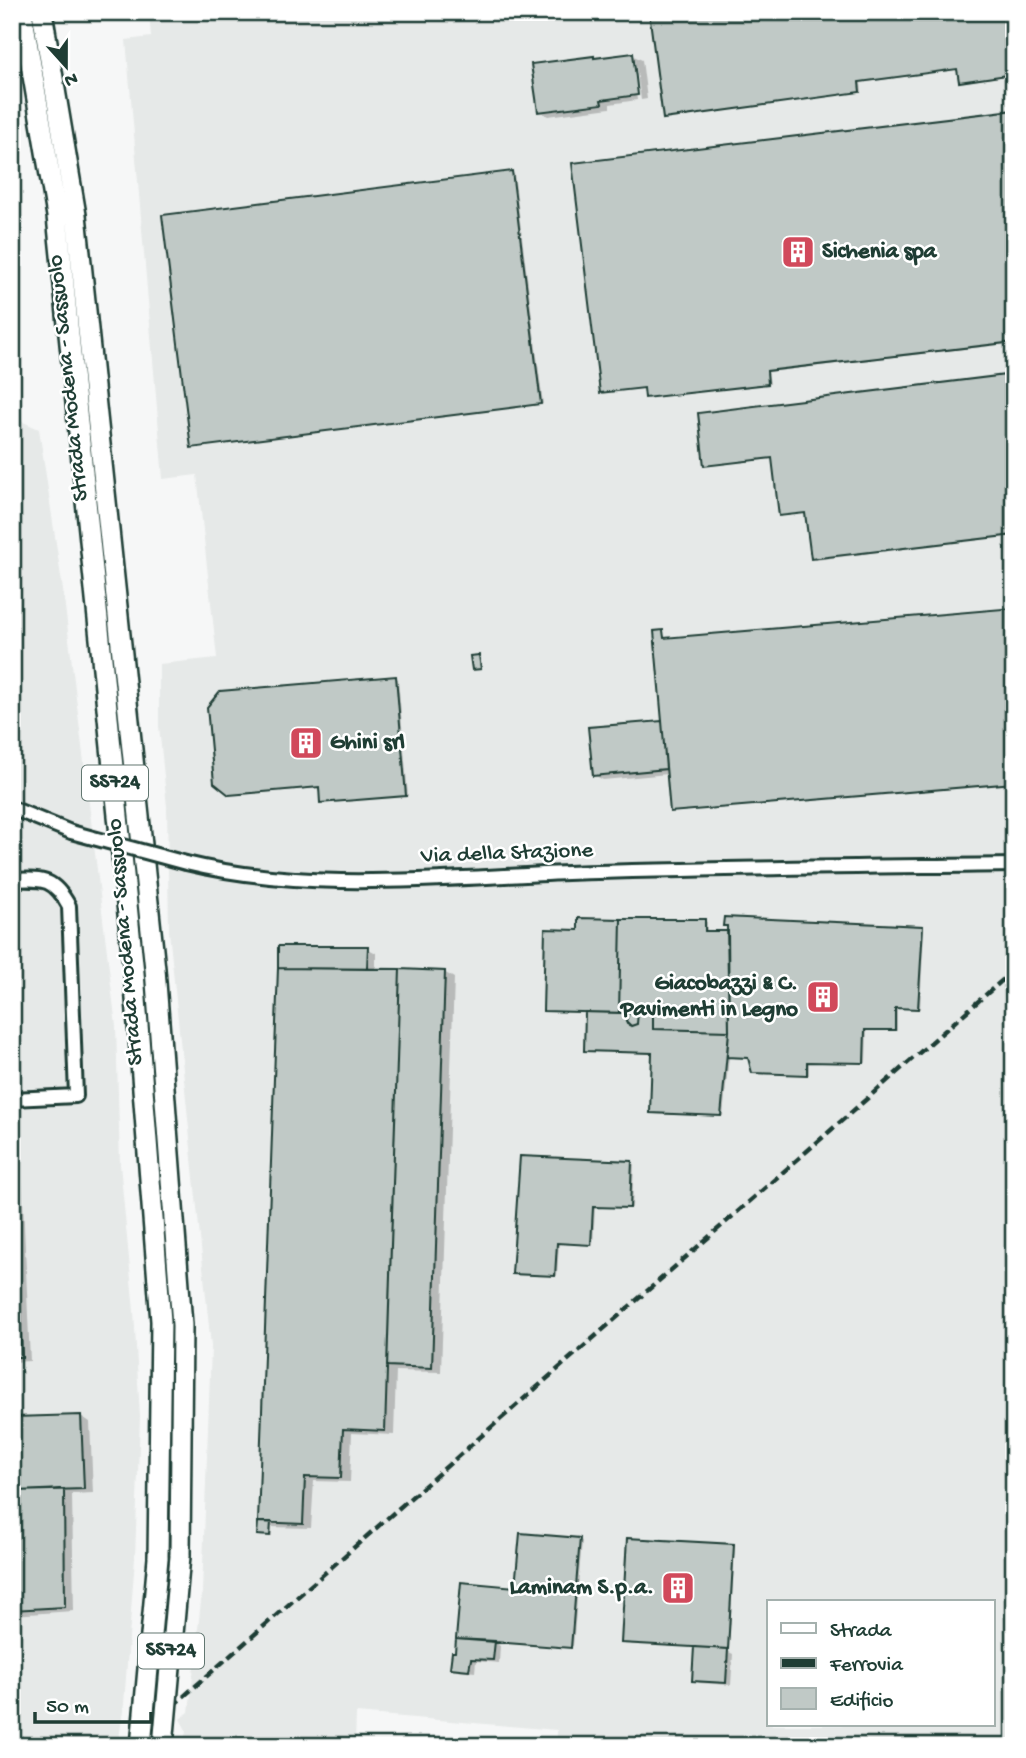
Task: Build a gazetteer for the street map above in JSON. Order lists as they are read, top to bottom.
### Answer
{
  "streets": {
    "highway": ["Strada Modena - Sassuolo", "SS724"],
    "street": ["Via della Stazione"]
  },
  "places": {
    "building": [
      "Sichenia spa",
      "Ghini srl",
      "Giacobazzi & C. Pavimenti in Legno",
      "Laminam S.p.a."
    ]
  },
  "legend": ["Strada", "Ferrovia", "Edificio"],
  "scale_bar": "50 m",
  "north": "bottom"
}
